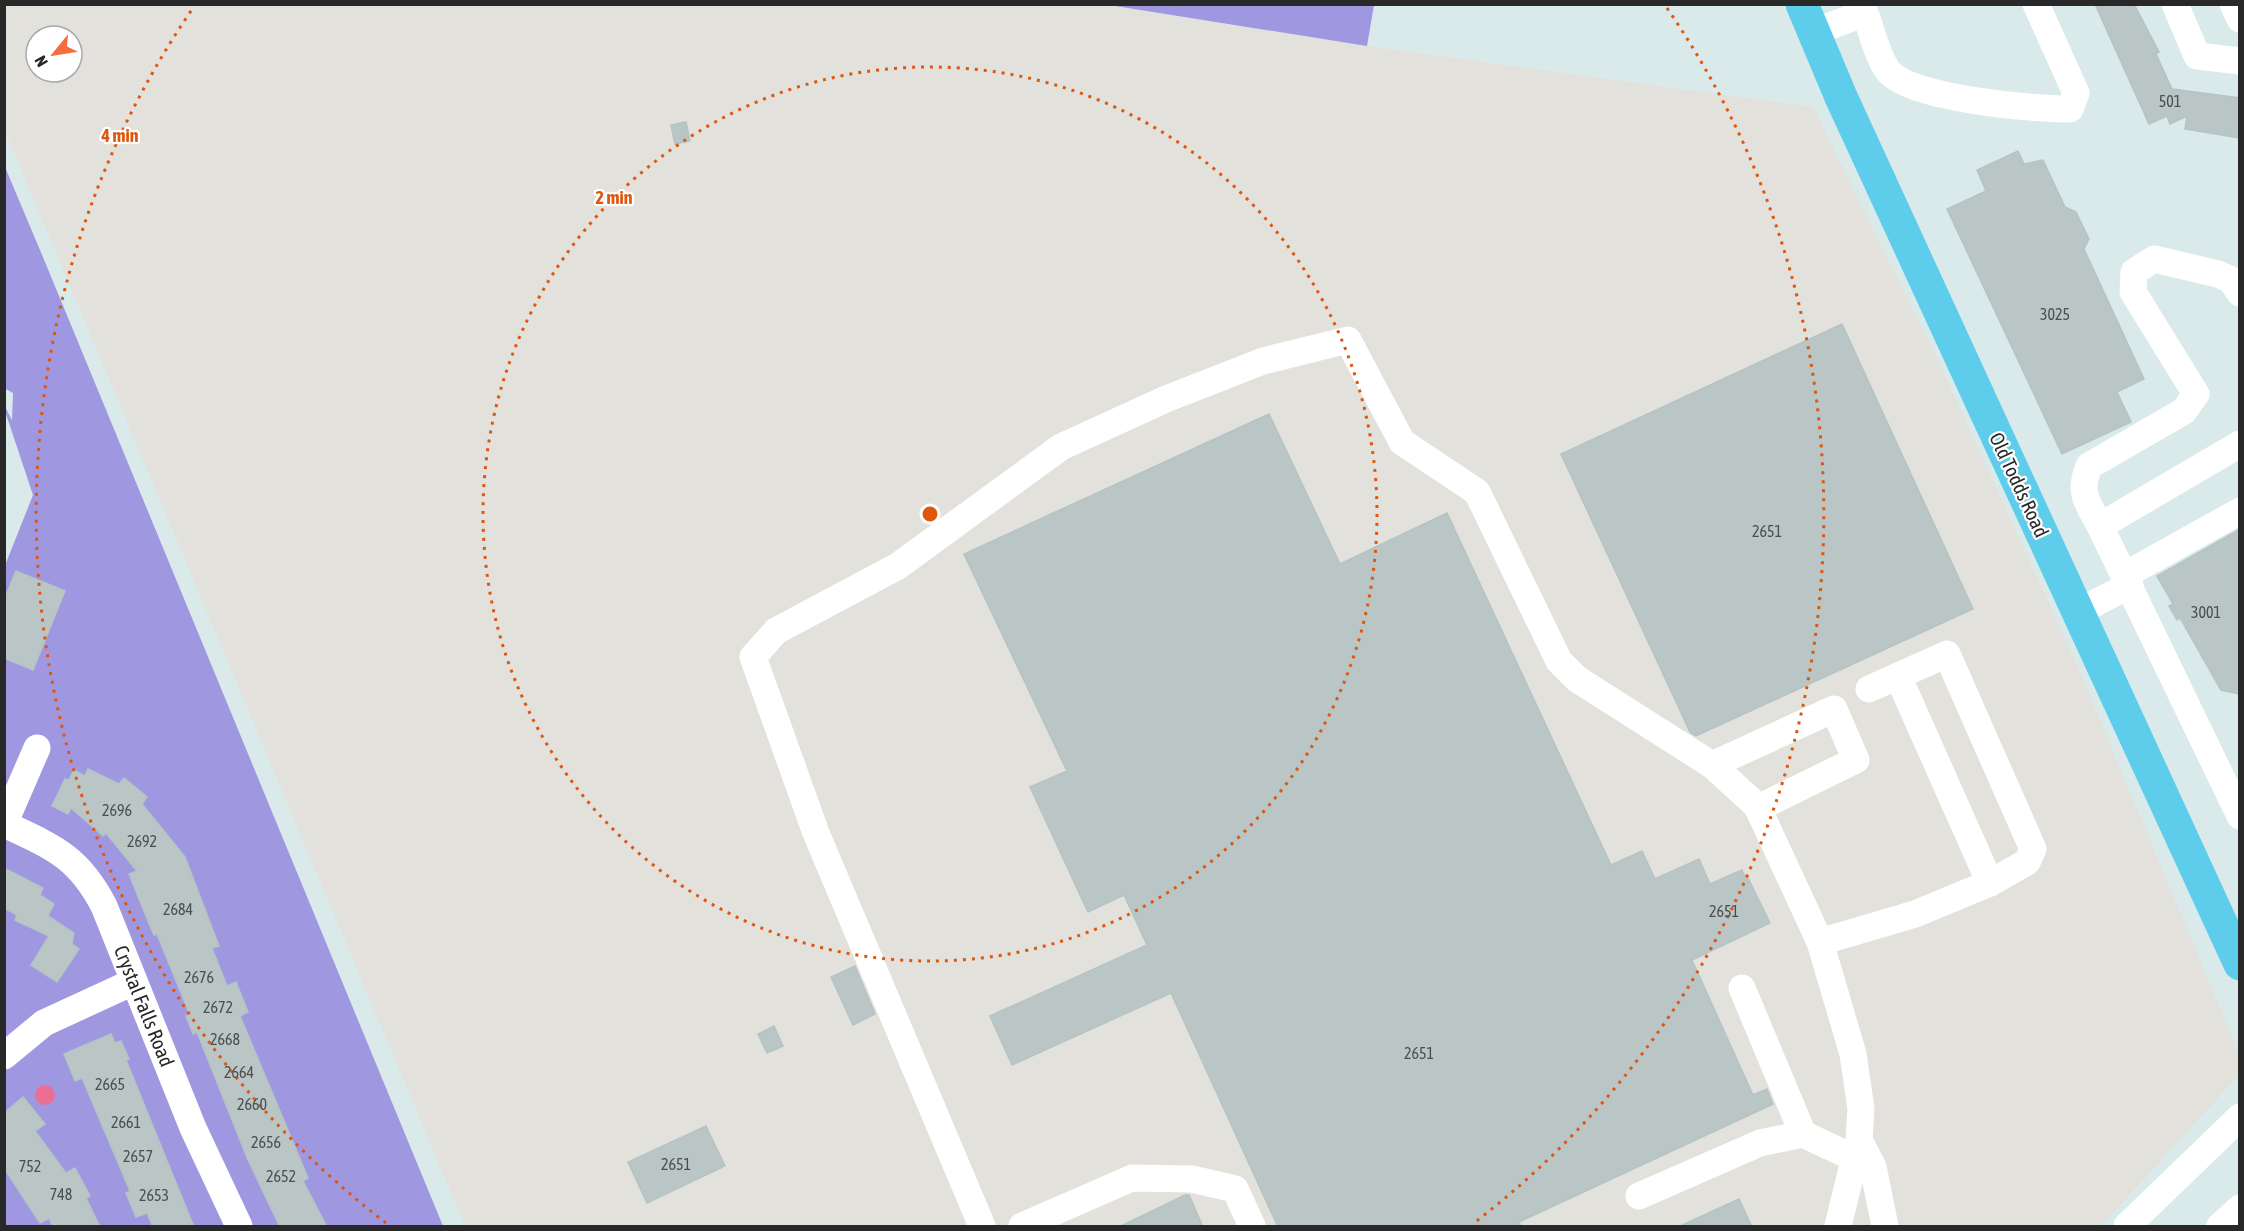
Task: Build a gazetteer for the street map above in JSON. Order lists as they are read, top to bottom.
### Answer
{
  "streets": {
    "main road": ["Old Todds Road"],
    "street": ["Crystal Falls Road"]
  },
  "house_numbers": [
    "501",
    "3025",
    "2651",
    "3001",
    "2696",
    "2692",
    "2684",
    "2651",
    "2676",
    "2672",
    "2668",
    "2651",
    "2664",
    "2665",
    "2660",
    "2661",
    "2656",
    "2657",
    "2651",
    "752",
    "2652",
    "748",
    "2653"
  ],
  "north": "bottom left",
  "rings": ["4 min", "2 min"]
}
